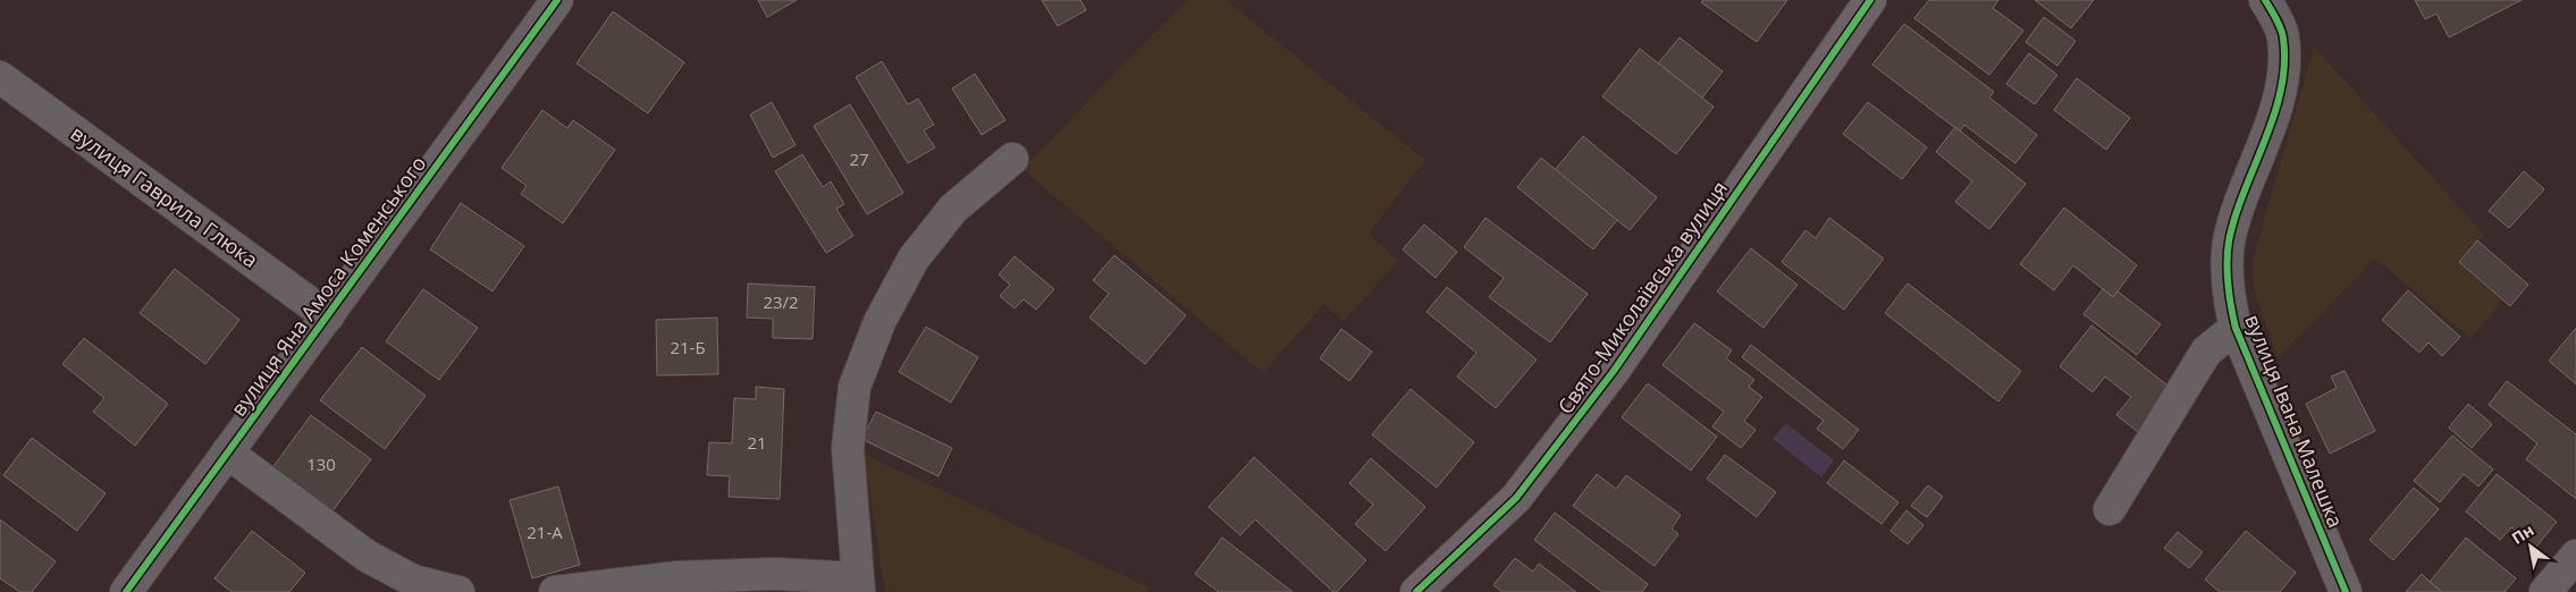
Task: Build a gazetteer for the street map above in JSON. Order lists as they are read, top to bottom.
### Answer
{
  "streets": {
    "street": [
      "вулиця Гаврила Глюка",
      "вулиця Яна Амоса Коменського",
      "Свято-Миколаївська вулиця",
      "вулиця Івана Малешка"
    ]
  },
  "crossings": [
    ["вулиця Гаврила Глюка", "вулиця Яна Амоса Коменського"]
  ],
  "house_numbers": [
    "27",
    "23/2",
    "21-Б",
    "21",
    "130",
    "21-А"
  ],
  "north": "top left"
}
